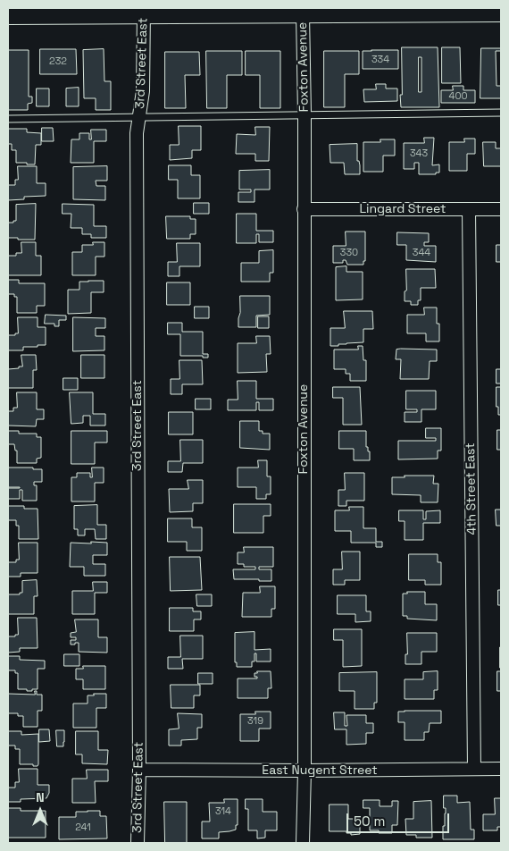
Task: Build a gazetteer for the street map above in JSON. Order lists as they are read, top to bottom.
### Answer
{
  "streets": {
    "street": [
      "3rd Street East",
      "Foxton Avenue",
      "Lingard Street",
      "4th Street East",
      "East Nugent Street"
    ]
  },
  "crossings": [
    ["3rd Street East", "East Nugent Street"],
    ["Foxton Avenue", "Lingard Street"],
    ["Foxton Avenue", "East Nugent Street"],
    ["Lingard Street", "4th Street East"],
    ["4th Street East", "East Nugent Street"]
  ],
  "house_numbers": [
    "334",
    "232",
    "400",
    "343",
    "330",
    "344",
    "319",
    "314",
    "241"
  ],
  "scale_bar": "50 m",
  "north": "top"
}
